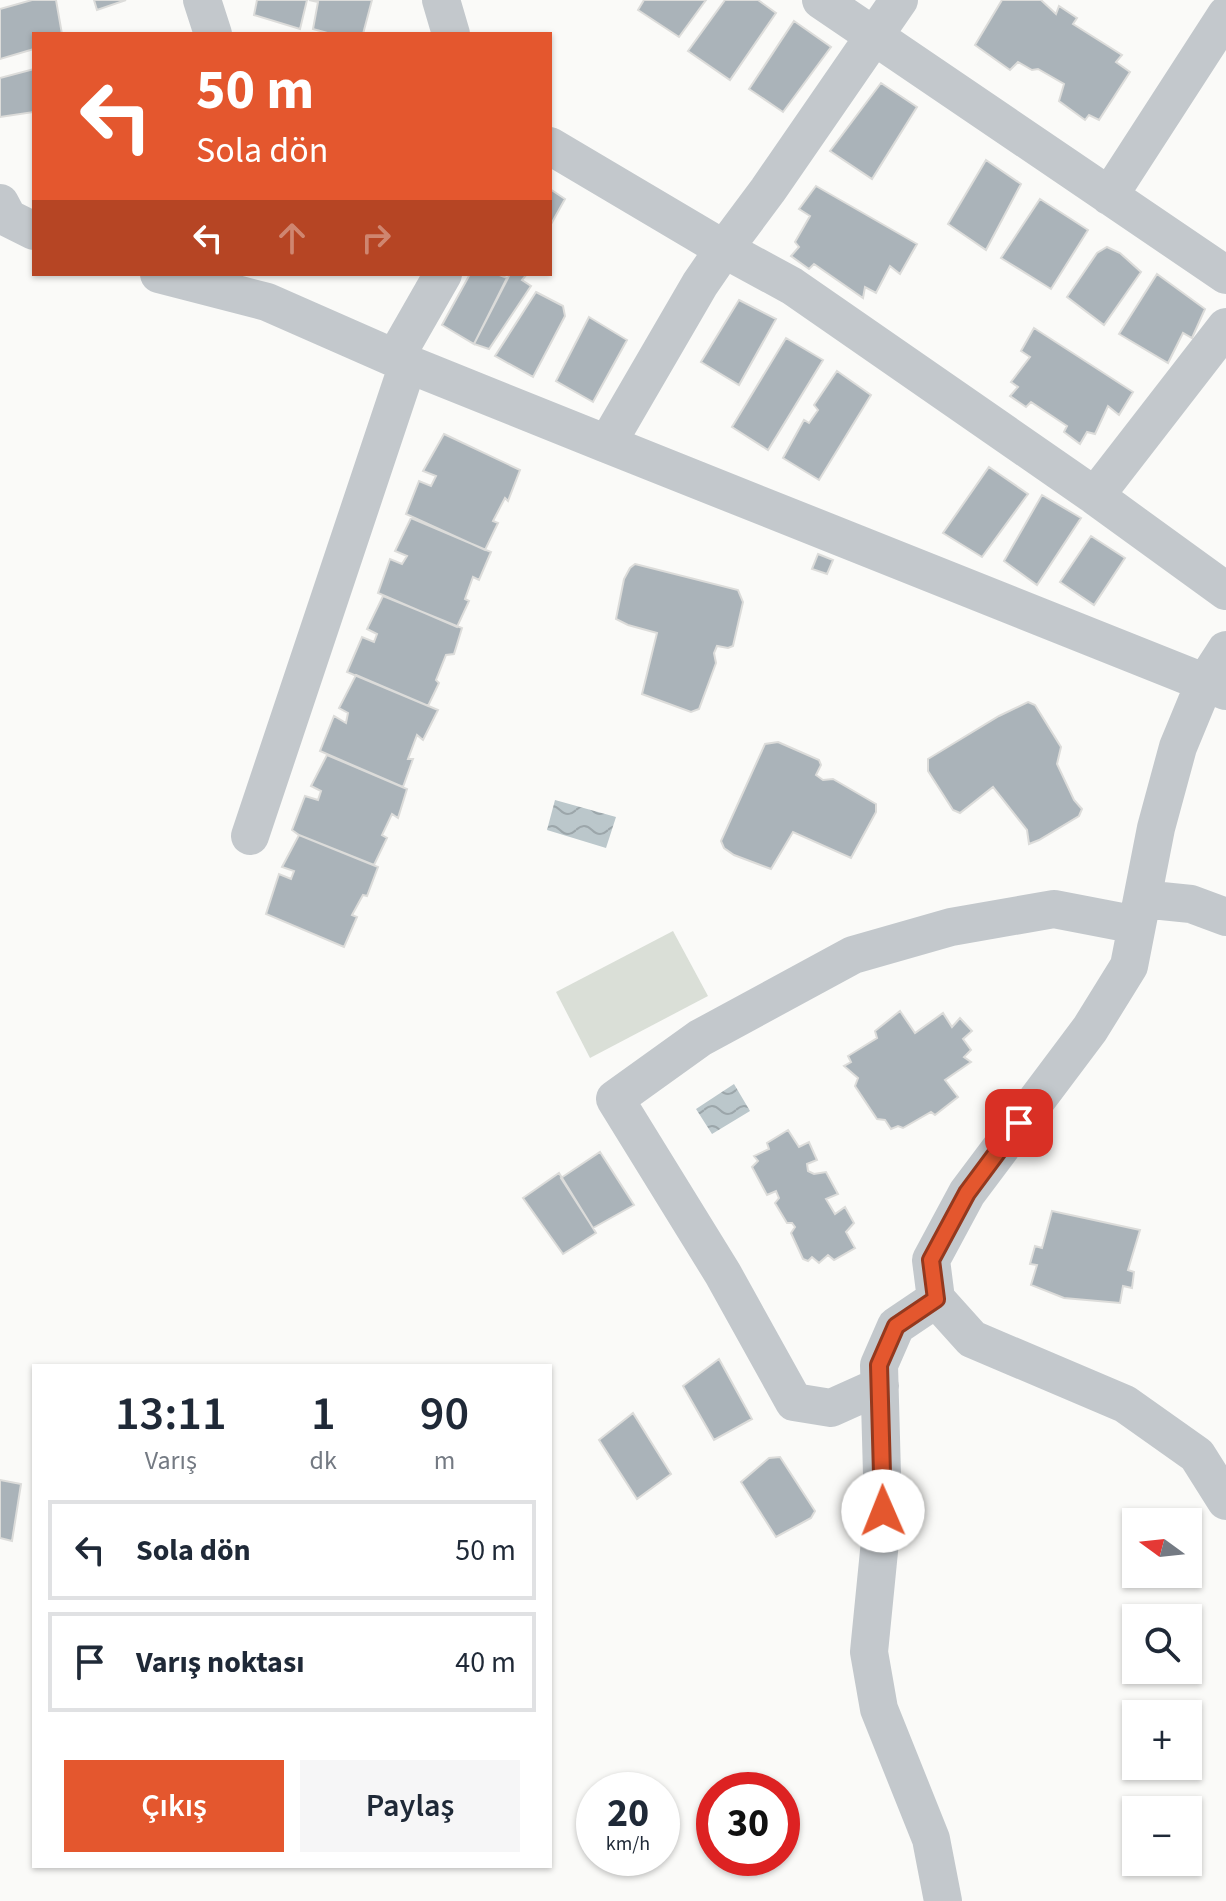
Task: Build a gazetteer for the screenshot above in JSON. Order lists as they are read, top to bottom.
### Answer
{
  "north": "left",
  "page": {
    "turn": ["50 m", "Sola dön"],
    "eta": [
      "13:11",
      "Varış",
      "1",
      "dk",
      "90",
      "m"
    ],
    "list": [
      {
        "name": "Sola dön",
        "value": "50 m"
      },
      {
        "name": "Varış noktası",
        "value": "40 m"
      }
    ],
    "map_buttons": ["+", "−"],
    "buttons": ["Çıkış", "Paylaş"],
    "speed": "20 km/h",
    "limit": "30"
  }
}
